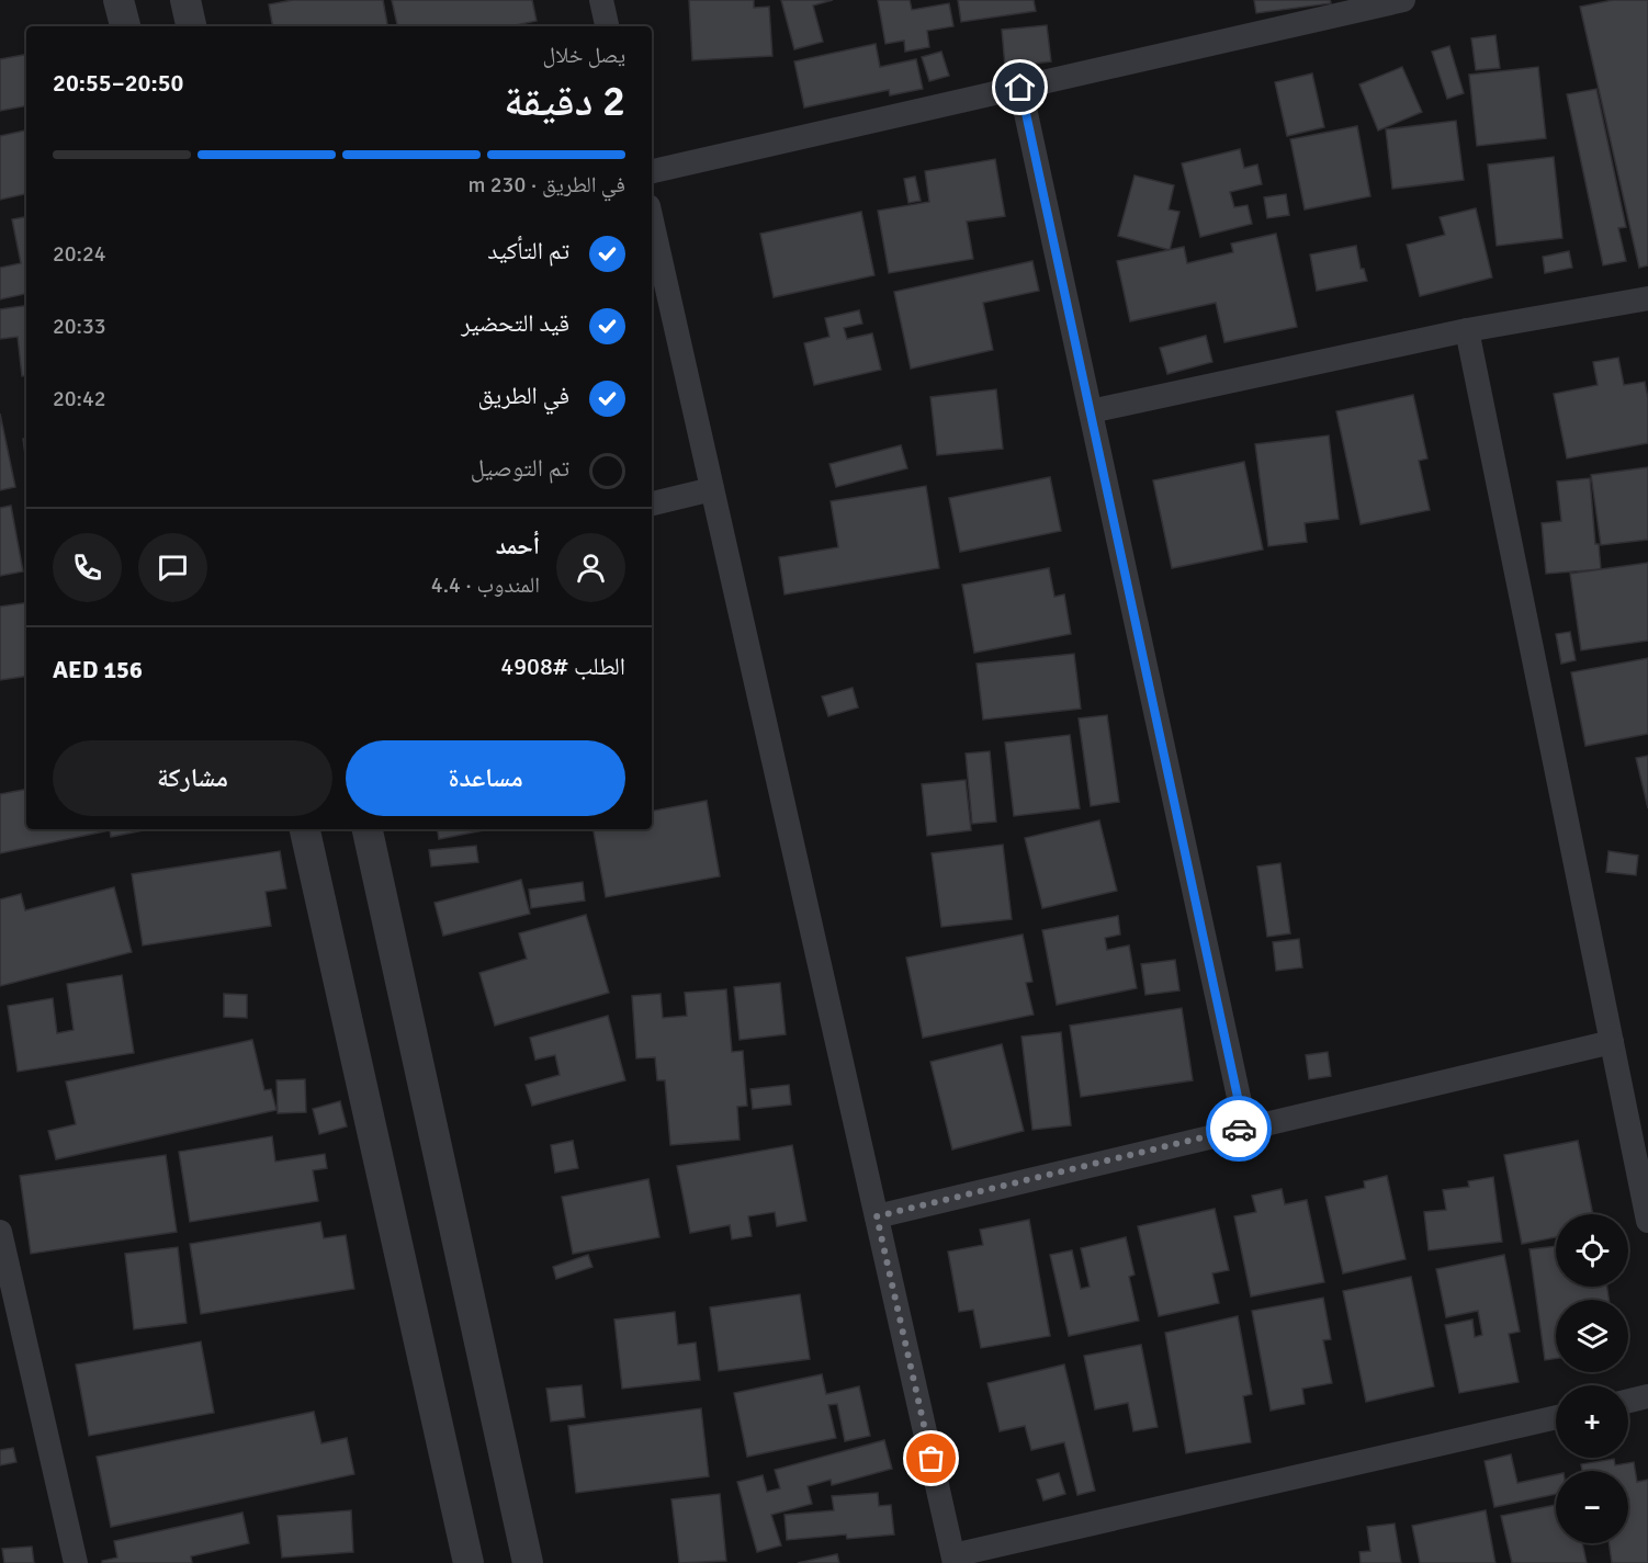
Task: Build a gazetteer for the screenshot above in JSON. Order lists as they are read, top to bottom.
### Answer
{
  "page": {
    "heading": ["2 دقيقة", "يصل خلال", "20:50–20:55"],
    "panel": [
      "أحمد",
      "المندوب · 4.4",
      "الطلب #4908",
      "AED 156"
    ],
    "bar": "في الطريق · 230 m",
    "list": [
      ["تم التأكيد", "20:24"],
      ["قيد التحضير", "20:33"],
      ["في الطريق", "20:42"],
      "تم التوصيل"
    ],
    "buttons": ["مساعدة", "مشاركة"],
    "map_buttons": ["+", "−"]
  }
}
